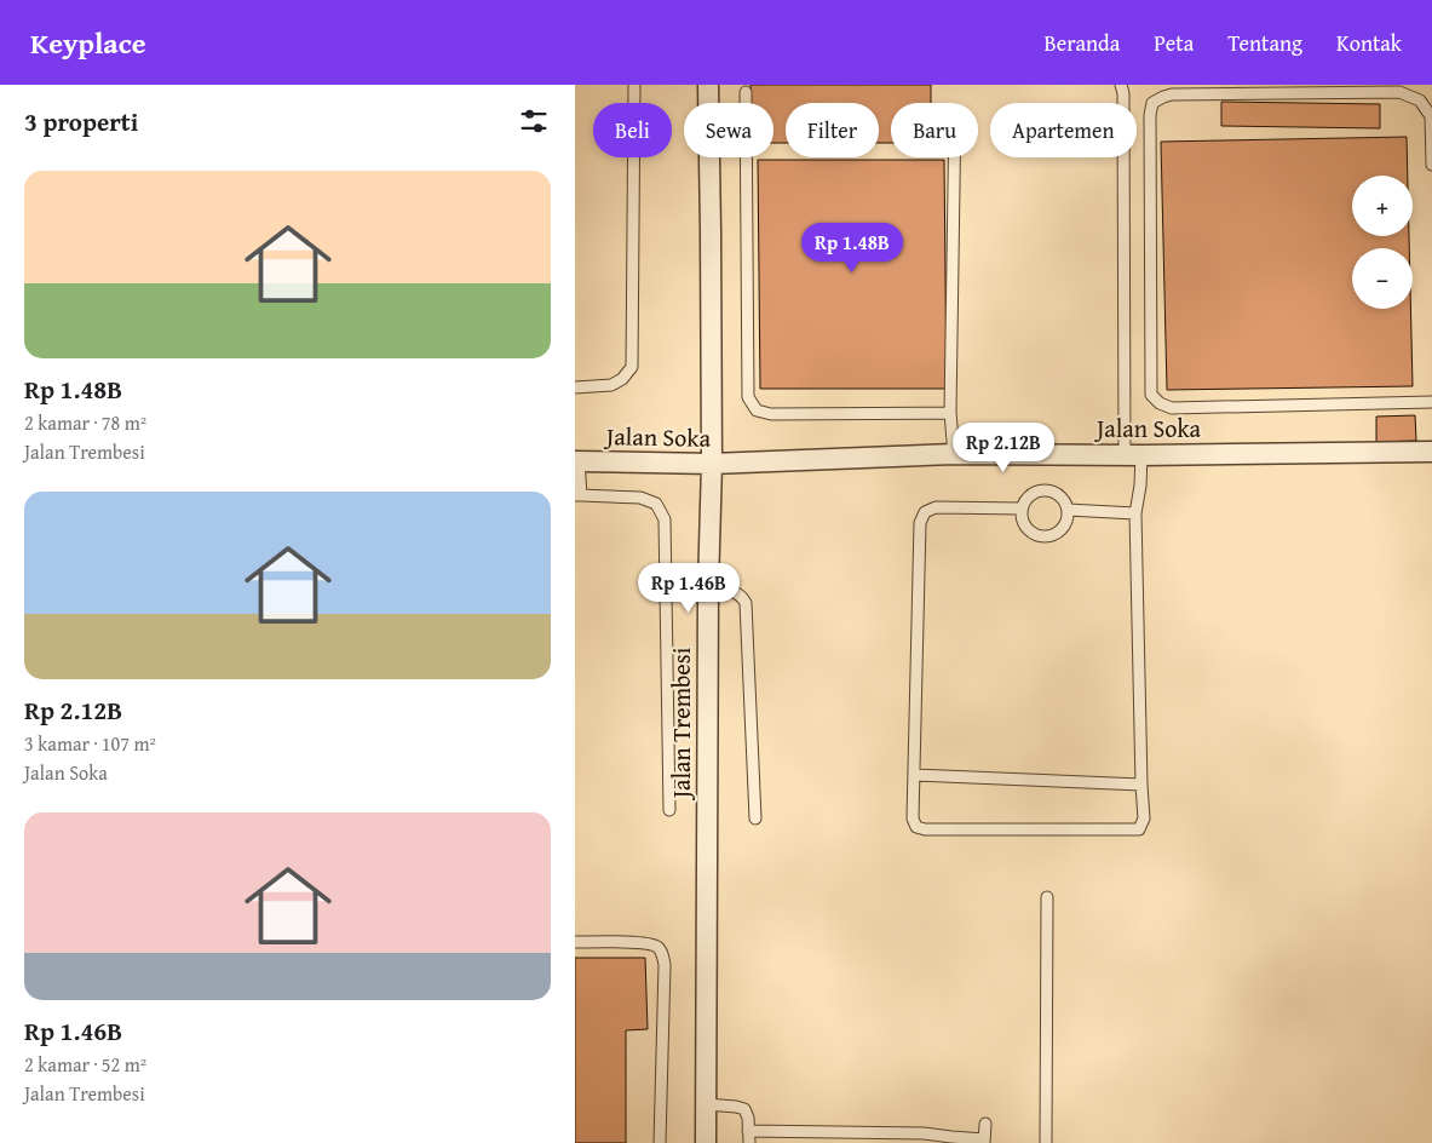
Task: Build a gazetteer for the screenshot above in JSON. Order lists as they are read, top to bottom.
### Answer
{
  "streets": {
    "street": ["Jalan Soka", "Jalan Trembesi"]
  },
  "crossings": [
    ["Jalan Soka", "Jalan Trembesi"]
  ],
  "page": {
    "header": "Keyplace",
    "nav": [
      "Beranda",
      "Peta",
      "Tentang",
      "Kontak"
    ],
    "heading": "3 properti",
    "chip": [
      "Beli",
      "Sewa",
      "Filter",
      "Baru",
      "Apartemen"
    ],
    "list": [
      {
        "name": "Rp 1.48B",
        "note": "2 kamar · 78 m² · Jalan Trembesi"
      },
      {
        "name": "Rp 2.12B",
        "note": "3 kamar · 107 m² · Jalan Soka"
      },
      {
        "name": "Rp 1.46B",
        "note": "2 kamar · 52 m² · Jalan Trembesi"
      }
    ],
    "map_buttons": ["+", "−"],
    "price": ["Rp 1.48B", "Rp 2.12B", "Rp 1.46B"]
  }
}
